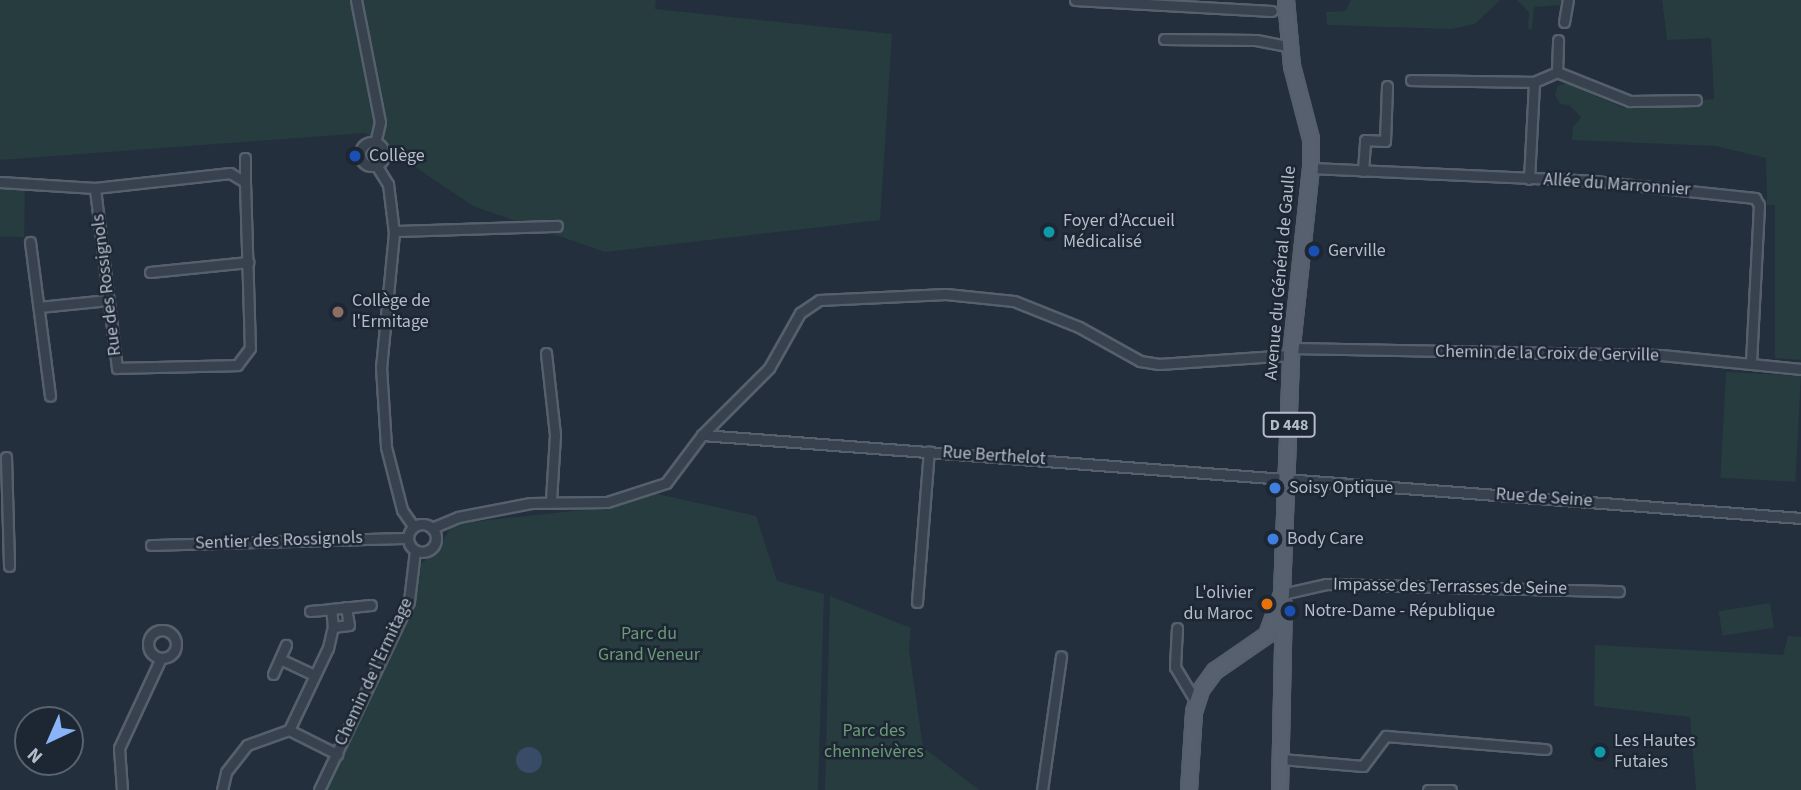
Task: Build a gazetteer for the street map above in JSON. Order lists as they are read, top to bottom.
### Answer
{
  "streets": {
    "main road": ["Avenue du Général de Gaulle", "D 448"],
    "street": [
      "Allée du Marronnier",
      "Rue des Rossignols",
      "Chemin de la Croix de Gerville",
      "Rue Berthelot",
      "Rue de Seine",
      "Sentier des Rossignols",
      "Impasse des Terrasses de Seine",
      "Chemin de l'Ermitage"
    ]
  },
  "crossings": [
    ["Allée du Marronnier", "Avenue du Général de Gaulle"],
    ["Allée du Marronnier", "Chemin de la Croix de Gerville"],
    ["Avenue du Général de Gaulle", "Chemin de la Croix de Gerville"],
    ["Avenue du Général de Gaulle", "Rue Berthelot"],
    ["Avenue du Général de Gaulle", "Rue de Seine"],
    ["Avenue du Général de Gaulle", "Impasse des Terrasses de Seine"],
    ["Chemin de la Croix de Gerville", "Rue Berthelot"],
    ["Chemin de la Croix de Gerville", "Sentier des Rossignols"],
    ["Chemin de la Croix de Gerville", "Chemin de l'Ermitage"],
    ["Rue Berthelot", "Rue de Seine"],
    ["Sentier des Rossignols", "Chemin de l'Ermitage"]
  ],
  "parks": ["Parc du Grand Veneur", "Parc des chenneivères"],
  "places": [
    "Collège",
    "Foyer d’Accueil Médicalisé",
    "Gerville",
    "Collège de l'Ermitage",
    "Soisy Optique",
    "Body Care",
    "L'olivier du Maroc",
    "Notre-Dame - République",
    "Les Hautes Futaies"
  ],
  "north": "bottom left"
}
